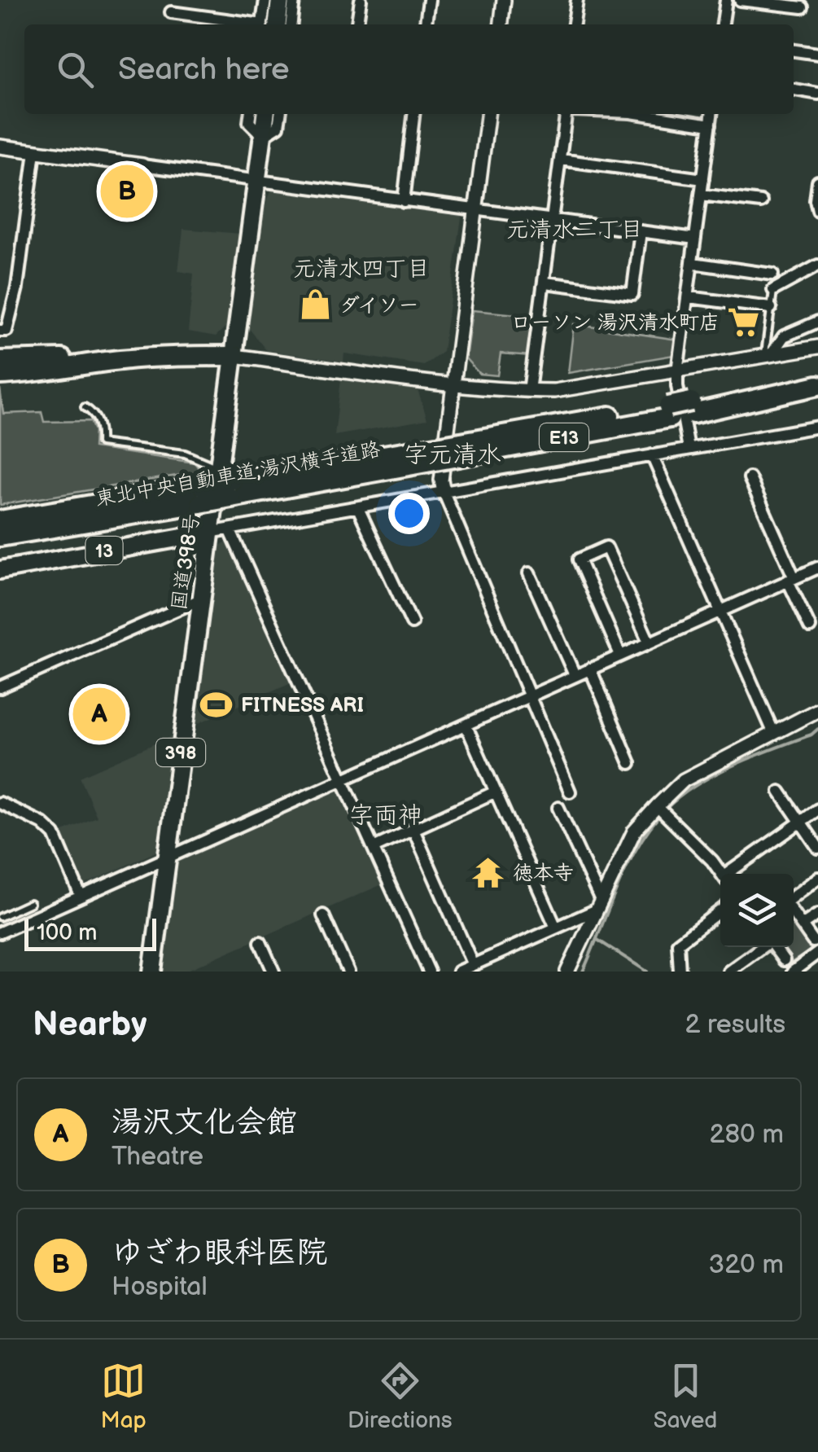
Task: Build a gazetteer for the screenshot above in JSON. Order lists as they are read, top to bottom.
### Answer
{
  "streets": {
    "highway": ["E13", "東北中央自動車道;湯沢横手道路"],
    "main road": ["13", "国道398号", "398"]
  },
  "crossings": [
    ["13", "国道398号"]
  ],
  "districts": [
    "元清水二丁目",
    "元清水四丁目",
    "字元清水",
    "字両神"
  ],
  "places": {
    "shop": ["ダイソー"],
    "supermarket": ["ローソン 湯沢清水町店"],
    "sports": ["FITNESS ARI"],
    "temple": ["徳本寺"]
  },
  "scale_bar": "100 m",
  "page": {
    "search": "Search here",
    "pins": ["B", "A"],
    "scale": "100 m",
    "heading": ["Nearby", "2 results"],
    "list": [
      {
        "mark": "A",
        "name": "湯沢文化会館",
        "note": "Theatre",
        "value": "280 m"
      },
      {
        "mark": "B",
        "name": "ゆざわ眼科医院",
        "note": "Hospital",
        "value": "320 m"
      }
    ],
    "nav": ["Map", "Directions", "Saved"]
  }
}
